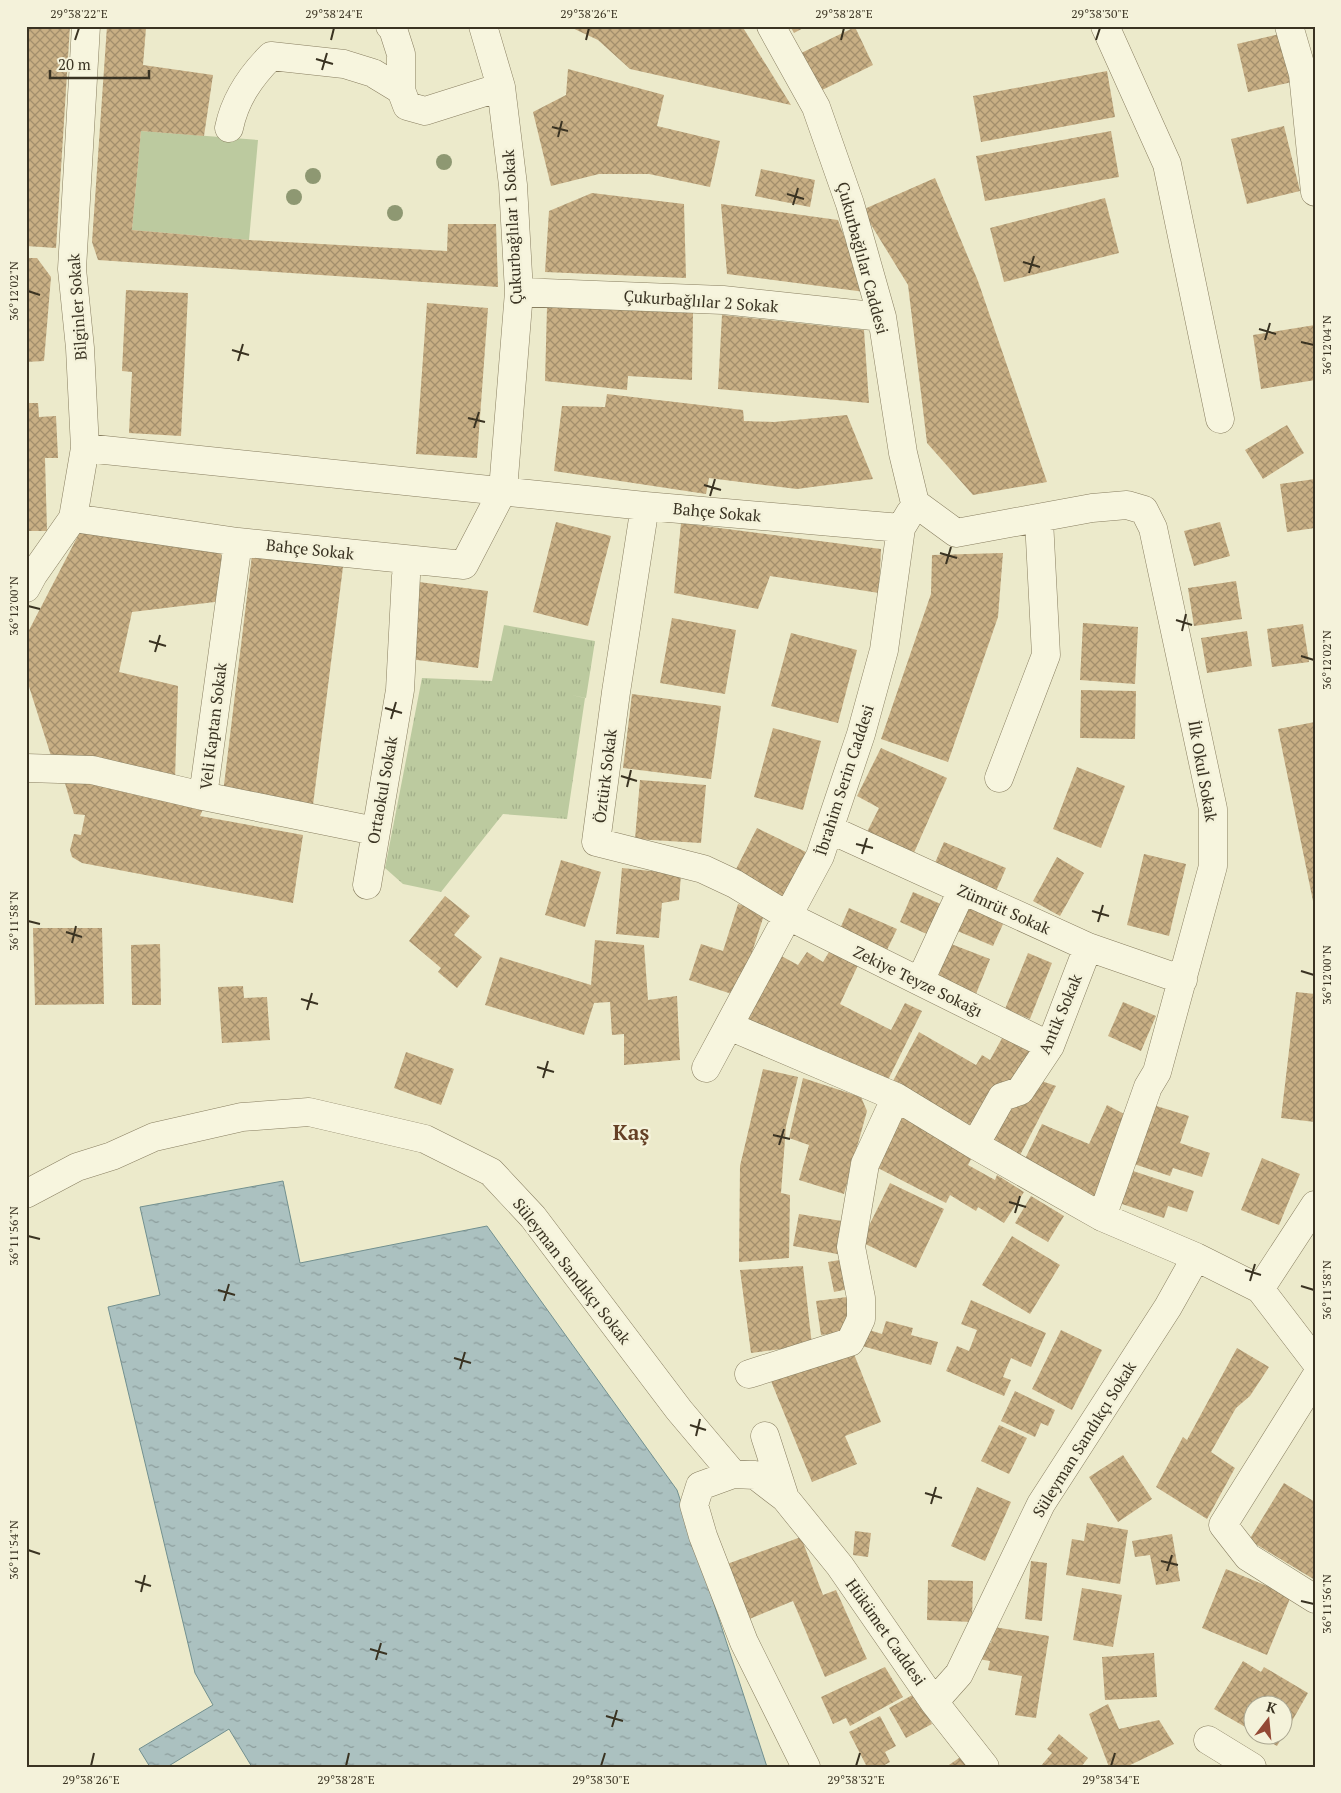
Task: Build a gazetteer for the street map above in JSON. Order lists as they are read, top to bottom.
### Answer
{
  "streets": {
    "street": [
      "Çukurbağlılar 1 Sokak",
      "Çukurbağlılar Caddesi",
      "Çukurbağlılar 2 Sokak",
      "Bilginler Sokak",
      "Bahçe Sokak",
      "Veli Kaptan Sokak",
      "İlk Okul Sokak",
      "Öztürk Sokak",
      "İbrahim Serin Caddesi",
      "Ortaokul Sokak",
      "Zümrüt Sokak",
      "Zekiye Teyze Sokağı",
      "Antik Sokak",
      "Süleyman Sandıkçı Sokak",
      "Hükümet Caddesi"
    ]
  },
  "crossings": [
    ["Çukurbağlılar 1 Sokak", "Çukurbağlılar 2 Sokak"],
    ["Çukurbağlılar 1 Sokak", "Bahçe Sokak"],
    ["Çukurbağlılar Caddesi", "Çukurbağlılar 2 Sokak"],
    ["Çukurbağlılar Caddesi", "İlk Okul Sokak"],
    ["Bilginler Sokak", "Bahçe Sokak"],
    ["Bahçe Sokak", "Veli Kaptan Sokak"],
    ["Bahçe Sokak", "Öztürk Sokak"],
    ["Bahçe Sokak", "İbrahim Serin Caddesi"],
    ["Veli Kaptan Sokak", "Ortaokul Sokak"],
    ["İlk Okul Sokak", "Zümrüt Sokak"],
    ["Öztürk Sokak", "İbrahim Serin Caddesi"],
    ["Öztürk Sokak", "Zekiye Teyze Sokağı"],
    ["İbrahim Serin Caddesi", "Zümrüt Sokak"],
    ["İbrahim Serin Caddesi", "Zekiye Teyze Sokağı"],
    ["Zümrüt Sokak", "Antik Sokak"],
    ["Zekiye Teyze Sokağı", "Antik Sokak"],
    ["Süleyman Sandıkçı Sokak", "Hükümet Caddesi"]
  ],
  "districts": ["Kaş"],
  "scale_bar": "20 m",
  "north": "top",
  "coordinates": [
    "29°38'22\"E",
    "29°38'24\"E",
    "29°38'26\"E",
    "29°38'28\"E",
    "29°38'30\"E",
    "36°12'02\"N",
    "36°12'04\"N",
    "36°12'00\"N",
    "36°11'58\"N",
    "36°11'56\"N",
    "36°11'54\"N",
    "29°38'32\"E",
    "29°38'34\"E"
  ]
}
